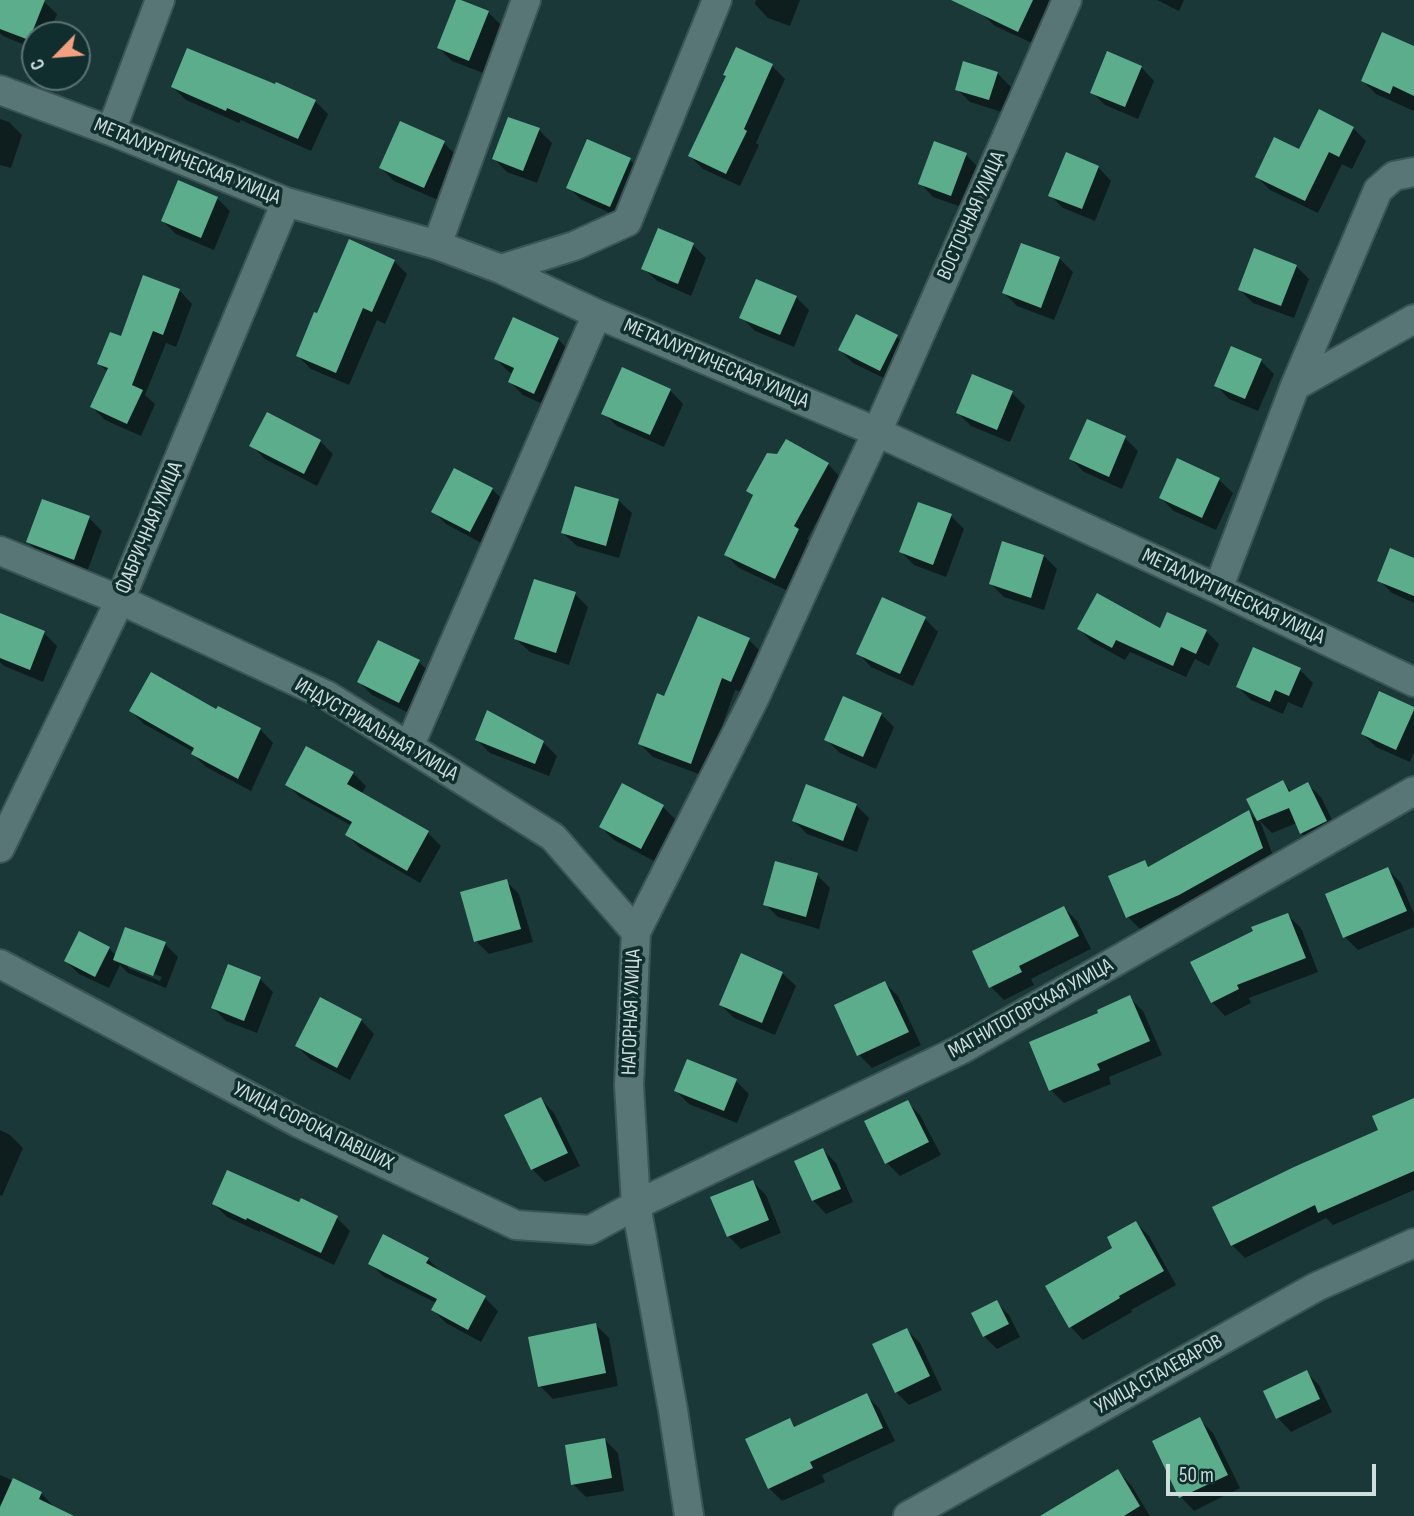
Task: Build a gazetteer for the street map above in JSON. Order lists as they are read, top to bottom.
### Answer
{
  "streets": {
    "street": [
      "МЕТАЛЛУРГИЧЕСКАЯ УЛИЦА",
      "ВОСТОЧНАЯ УЛИЦА",
      "ФАБРИЧНАЯ УЛИЦА",
      "ИНДУСТРИАЛЬНАЯ УЛИЦА",
      "МАГНИТОГОРСКАЯ УЛИЦА",
      "НАГОРНАЯ УЛИЦА",
      "УЛИЦА СОРОКА ПАВШИХ",
      "УЛИЦА СТАЛЕВАРОВ"
    ]
  },
  "crossings": [
    ["МЕТАЛЛУРГИЧЕСКАЯ УЛИЦА", "ВОСТОЧНАЯ УЛИЦА"],
    ["МЕТАЛЛУРГИЧЕСКАЯ УЛИЦА", "ФАБРИЧНАЯ УЛИЦА"],
    ["МЕТАЛЛУРГИЧЕСКАЯ УЛИЦА", "НАГОРНАЯ УЛИЦА"],
    ["ВОСТОЧНАЯ УЛИЦА", "НАГОРНАЯ УЛИЦА"],
    ["ФАБРИЧНАЯ УЛИЦА", "ИНДУСТРИАЛЬНАЯ УЛИЦА"],
    ["ИНДУСТРИАЛЬНАЯ УЛИЦА", "НАГОРНАЯ УЛИЦА"],
    ["МАГНИТОГОРСКАЯ УЛИЦА", "НАГОРНАЯ УЛИЦА"],
    ["МАГНИТОГОРСКАЯ УЛИЦА", "УЛИЦА СОРОКА ПАВШИХ"],
    ["НАГОРНАЯ УЛИЦА", "УЛИЦА СОРОКА ПАВШИХ"]
  ],
  "scale_bar": "50 m",
  "north": "bottom left"
}
